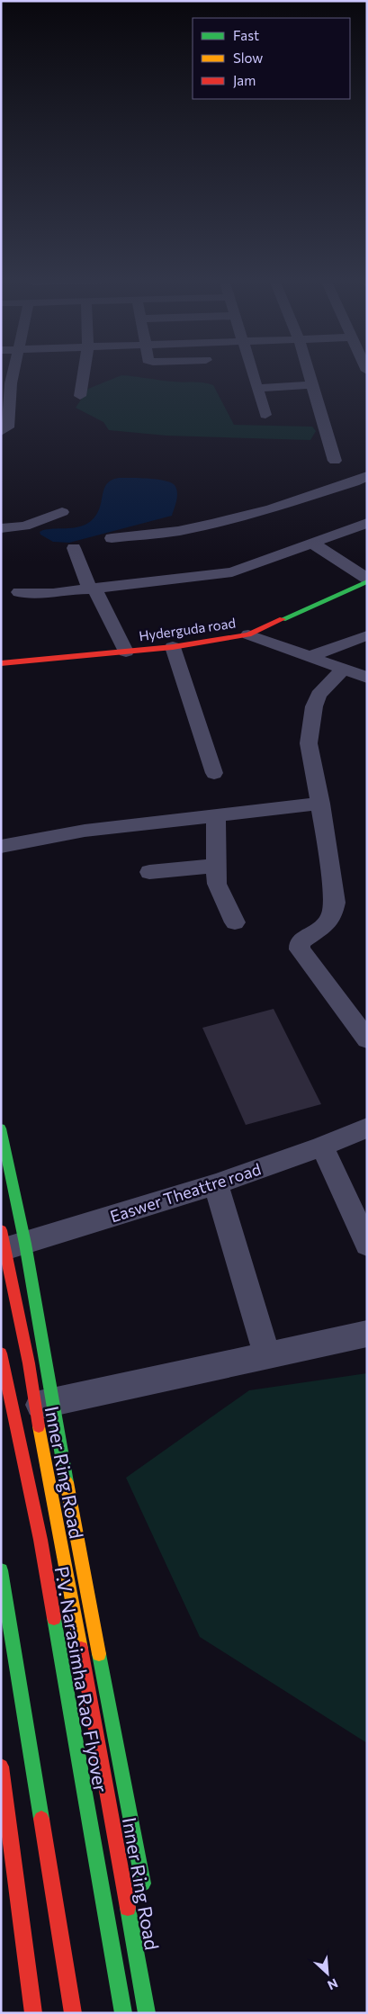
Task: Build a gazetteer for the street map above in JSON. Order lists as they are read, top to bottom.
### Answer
{
  "streets": {
    "main road": ["Hyderguda road", "Inner Ring Road", "P.V. Narasimha Rao Flyover"],
    "street": ["Easwer Theattre road"]
  },
  "crossings": [
    ["Easwer Theattre road", "Inner Ring Road"]
  ],
  "legend": ["Fast", "Slow", "Jam"],
  "north": "bottom right"
}
